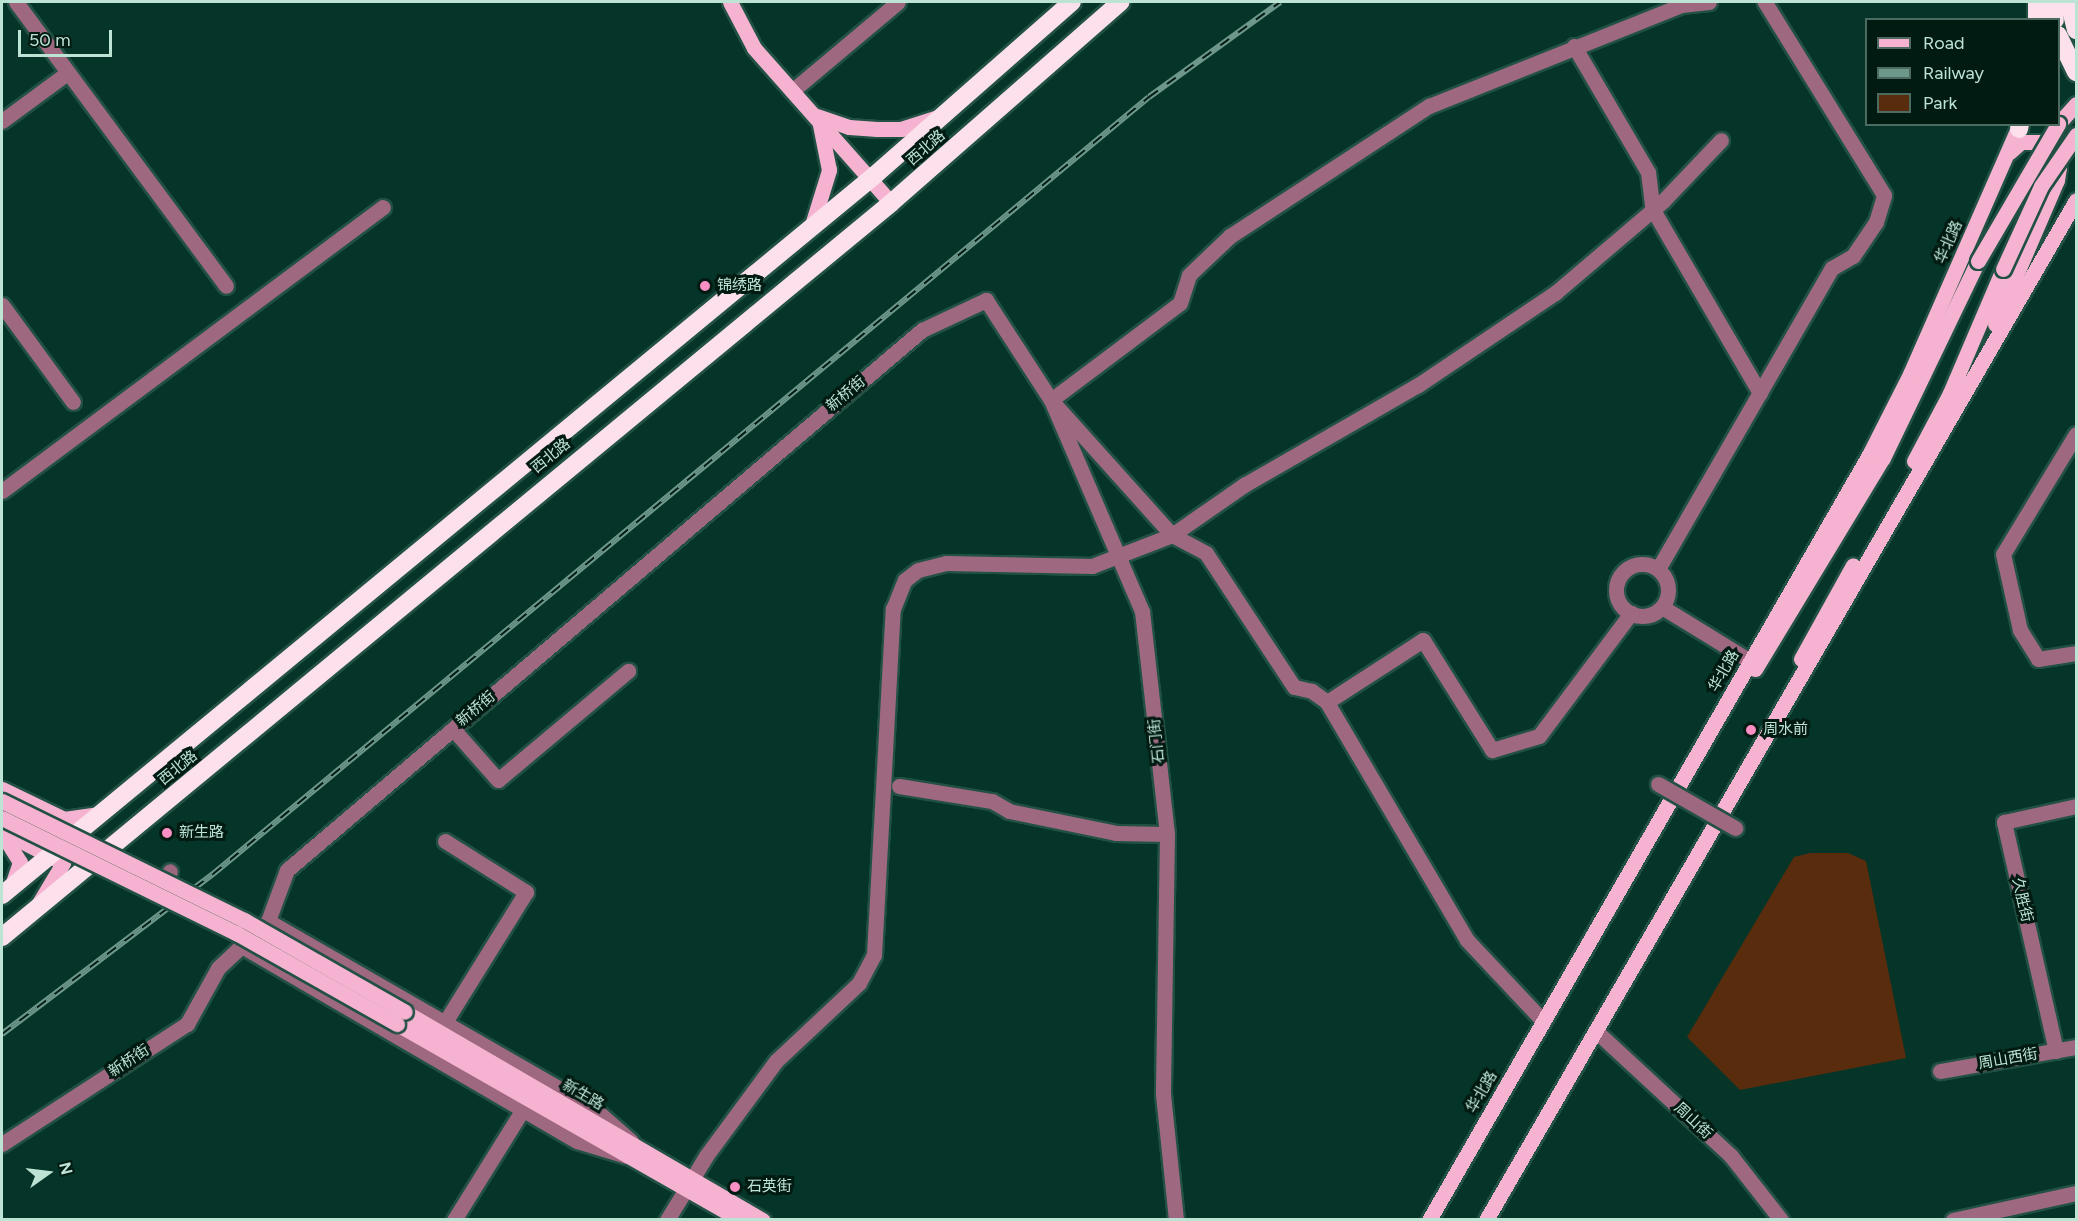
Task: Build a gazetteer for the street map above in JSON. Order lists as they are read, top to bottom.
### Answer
{
  "streets": {
    "highway": ["西北路"],
    "main road": ["华北路", "新生路"],
    "street": [
      "新桥街",
      "石门街",
      "久胜街",
      "周山西街",
      "周山街"
    ]
  },
  "crossings": [
    ["新桥街", "石门街"],
    ["久胜街", "周山西街"]
  ],
  "places": [
    "锦绣路",
    "周水前",
    "新生路",
    "石英街"
  ],
  "legend": ["Road", "Railway", "Park"],
  "scale_bar": "50 m",
  "north": "right"
}
